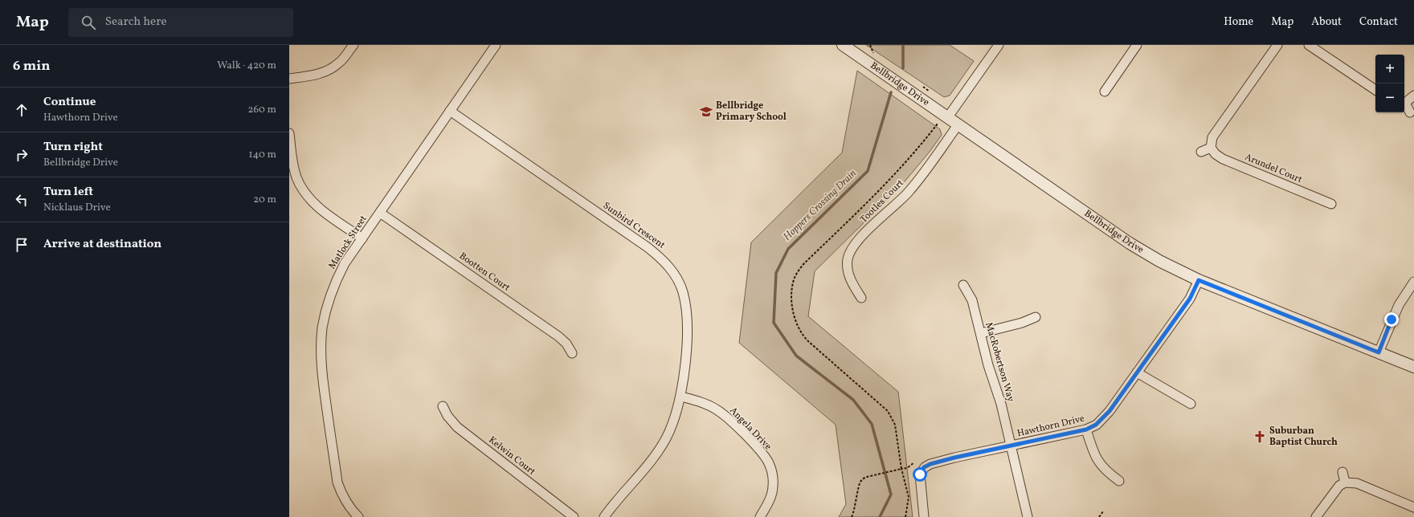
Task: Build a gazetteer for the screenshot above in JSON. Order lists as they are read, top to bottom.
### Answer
{
  "streets": {
    "street": [
      "Bellbridge Drive",
      "Arundel Court",
      "Tootles Court",
      "Sunbird Crescent",
      "Matlock Street",
      "Bootten Court",
      "MacRobertson Way",
      "Hawthorn Drive",
      "Angela Drive",
      "Kelwin Court"
    ]
  },
  "crossings": [
    ["Bellbridge Drive", "Tootles Court"],
    ["Bellbridge Drive", "Hawthorn Drive"],
    ["Sunbird Crescent", "Matlock Street"],
    ["Sunbird Crescent", "Angela Drive"],
    ["Matlock Street", "Bootten Court"],
    ["MacRobertson Way", "Hawthorn Drive"]
  ],
  "water": ["Hoppers Crossing Drain"],
  "places": {
    "school or university": ["Bellbridge Primary School"],
    "church": ["Suburban Baptist Church"]
  },
  "page": {
    "header": "Map",
    "search": "Search here",
    "nav": [
      "Home",
      "Map",
      "About",
      "Contact"
    ],
    "heading": ["6 min", "Walk · 420 m"],
    "map_buttons": ["+", "−"],
    "list": [
      ["Continue", "Hawthorn Drive", "260 m"],
      ["Turn right", "Bellbridge Drive", "140 m"],
      ["Turn left", "Nicklaus Drive", "20 m"],
      "Arrive at destination"
    ]
  }
}
